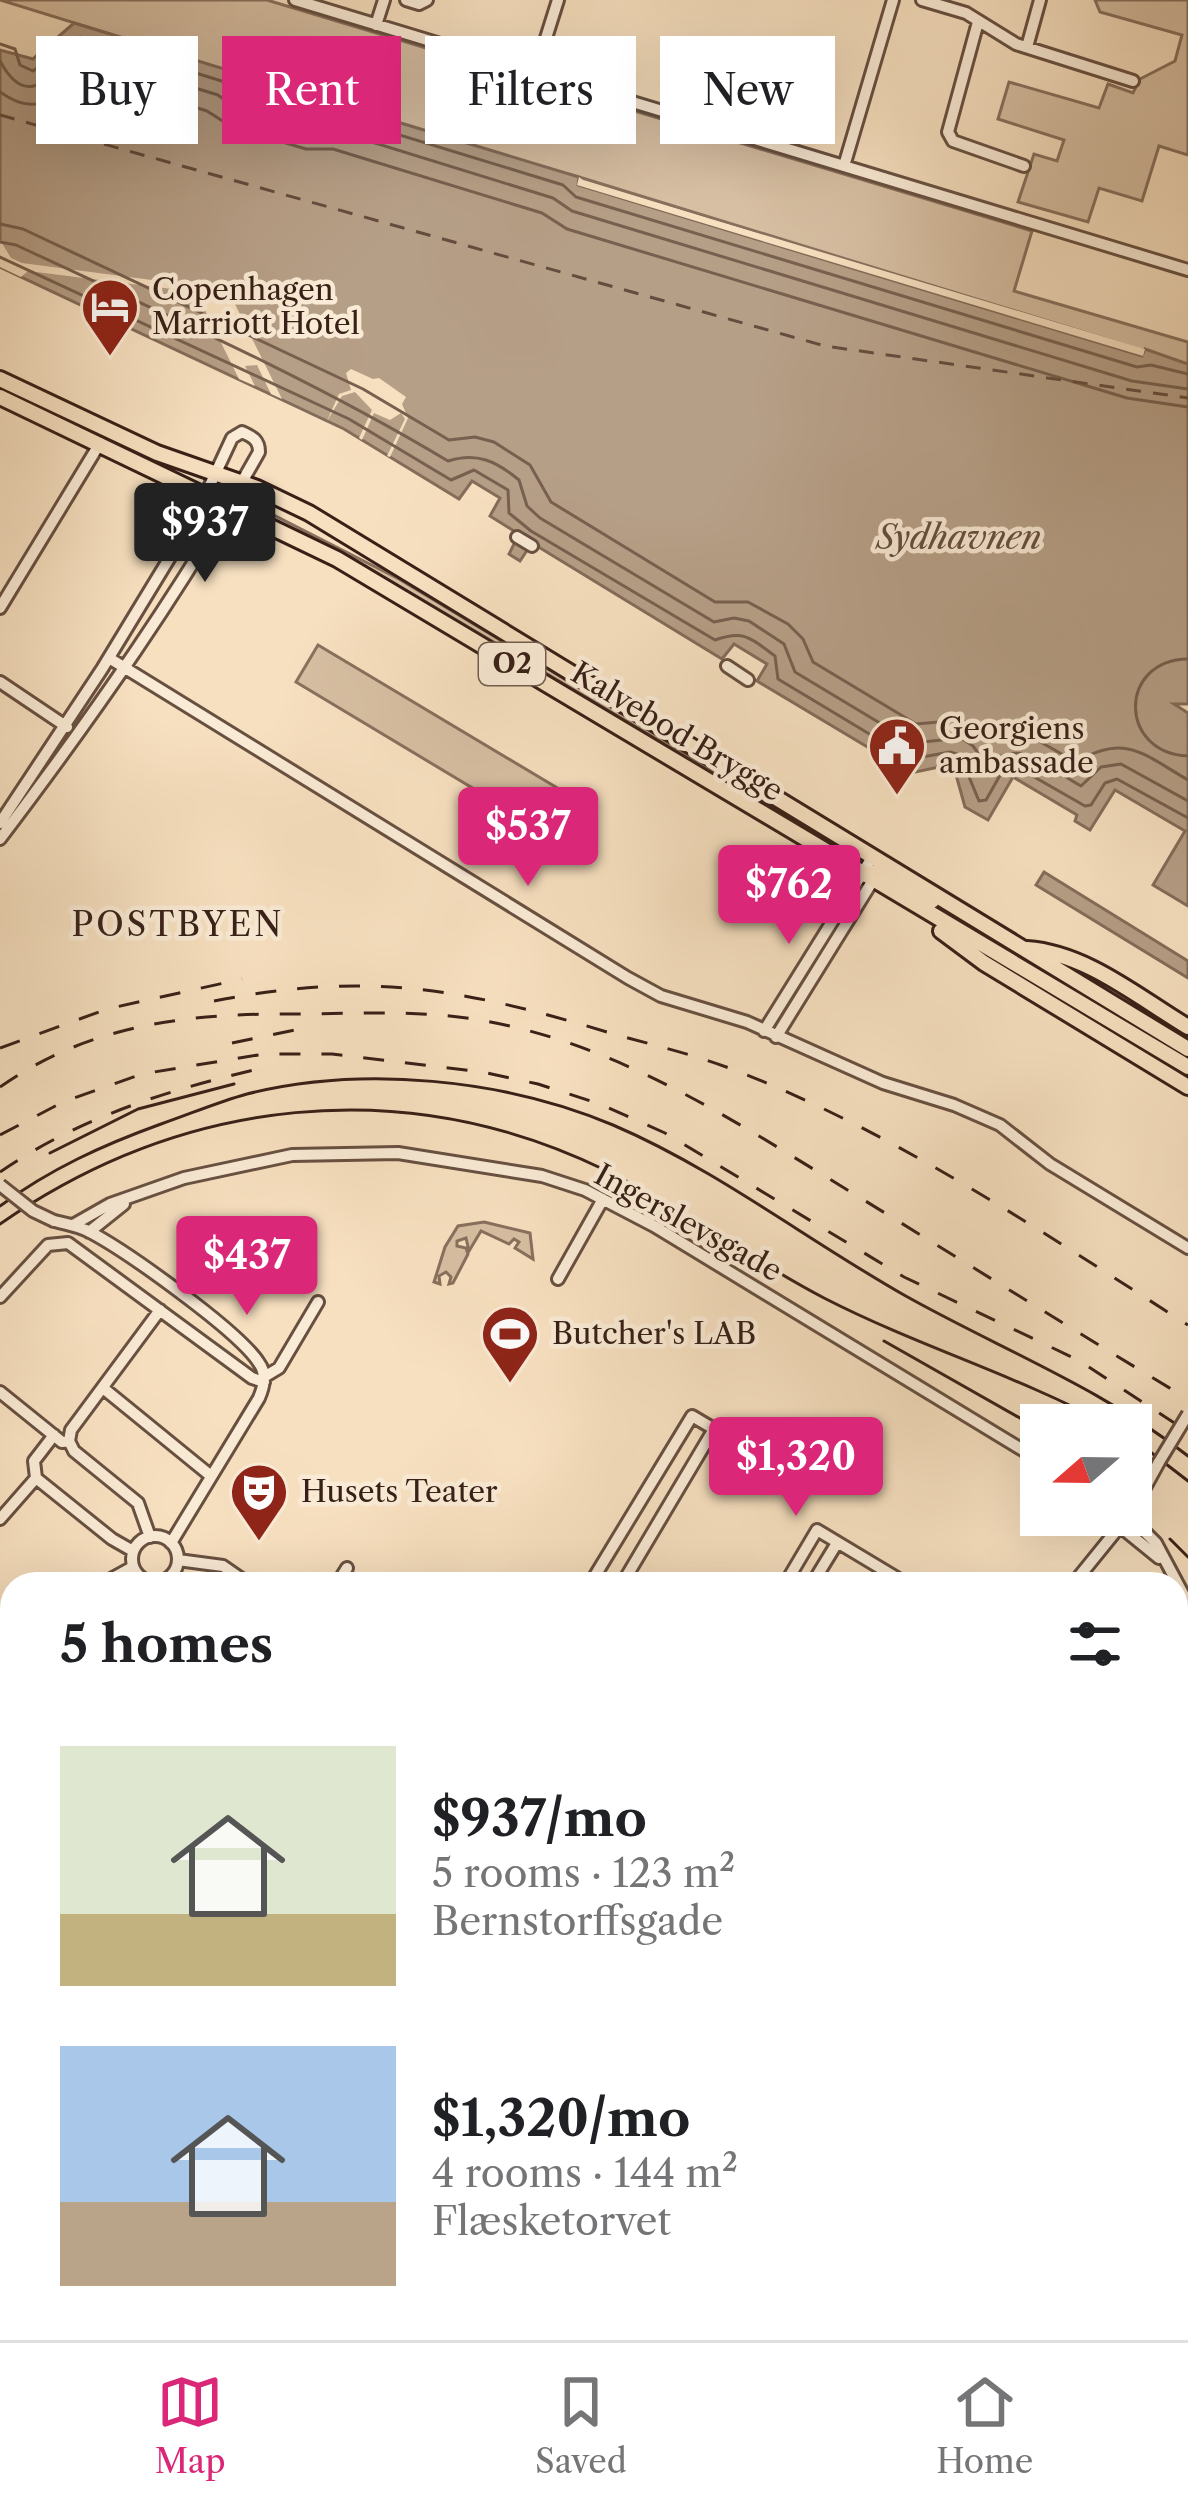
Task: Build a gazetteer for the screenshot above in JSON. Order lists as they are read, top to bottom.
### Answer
{
  "streets": {
    "main road": ["O2", "Kalvebod Brygge"],
    "street": ["Ingerslevsgade"]
  },
  "districts": ["POSTBYEN"],
  "water": ["Sydhavnen"],
  "places": {
    "hotel": ["Copenhagen Marriott Hotel"],
    "public building": ["Georgiens ambassade"],
    "sports": ["Butcher's LAB"],
    "theatre": ["Husets Teater"]
  },
  "north": "left",
  "page": {
    "chip": [
      "Buy",
      "Rent",
      "Filters",
      "New"
    ],
    "price": [
      "$937",
      "$537",
      "$762",
      "$437",
      "$1,320"
    ],
    "heading": "5 homes",
    "list": [
      {
        "name": "$937/mo",
        "note": "5 rooms · 123 m² · Bernstorffsgade"
      },
      {
        "name": "$1,320/mo",
        "note": "4 rooms · 144 m² · Flæsketorvet"
      }
    ],
    "tabs": ["Map", "Saved", "Home"]
  }
}
